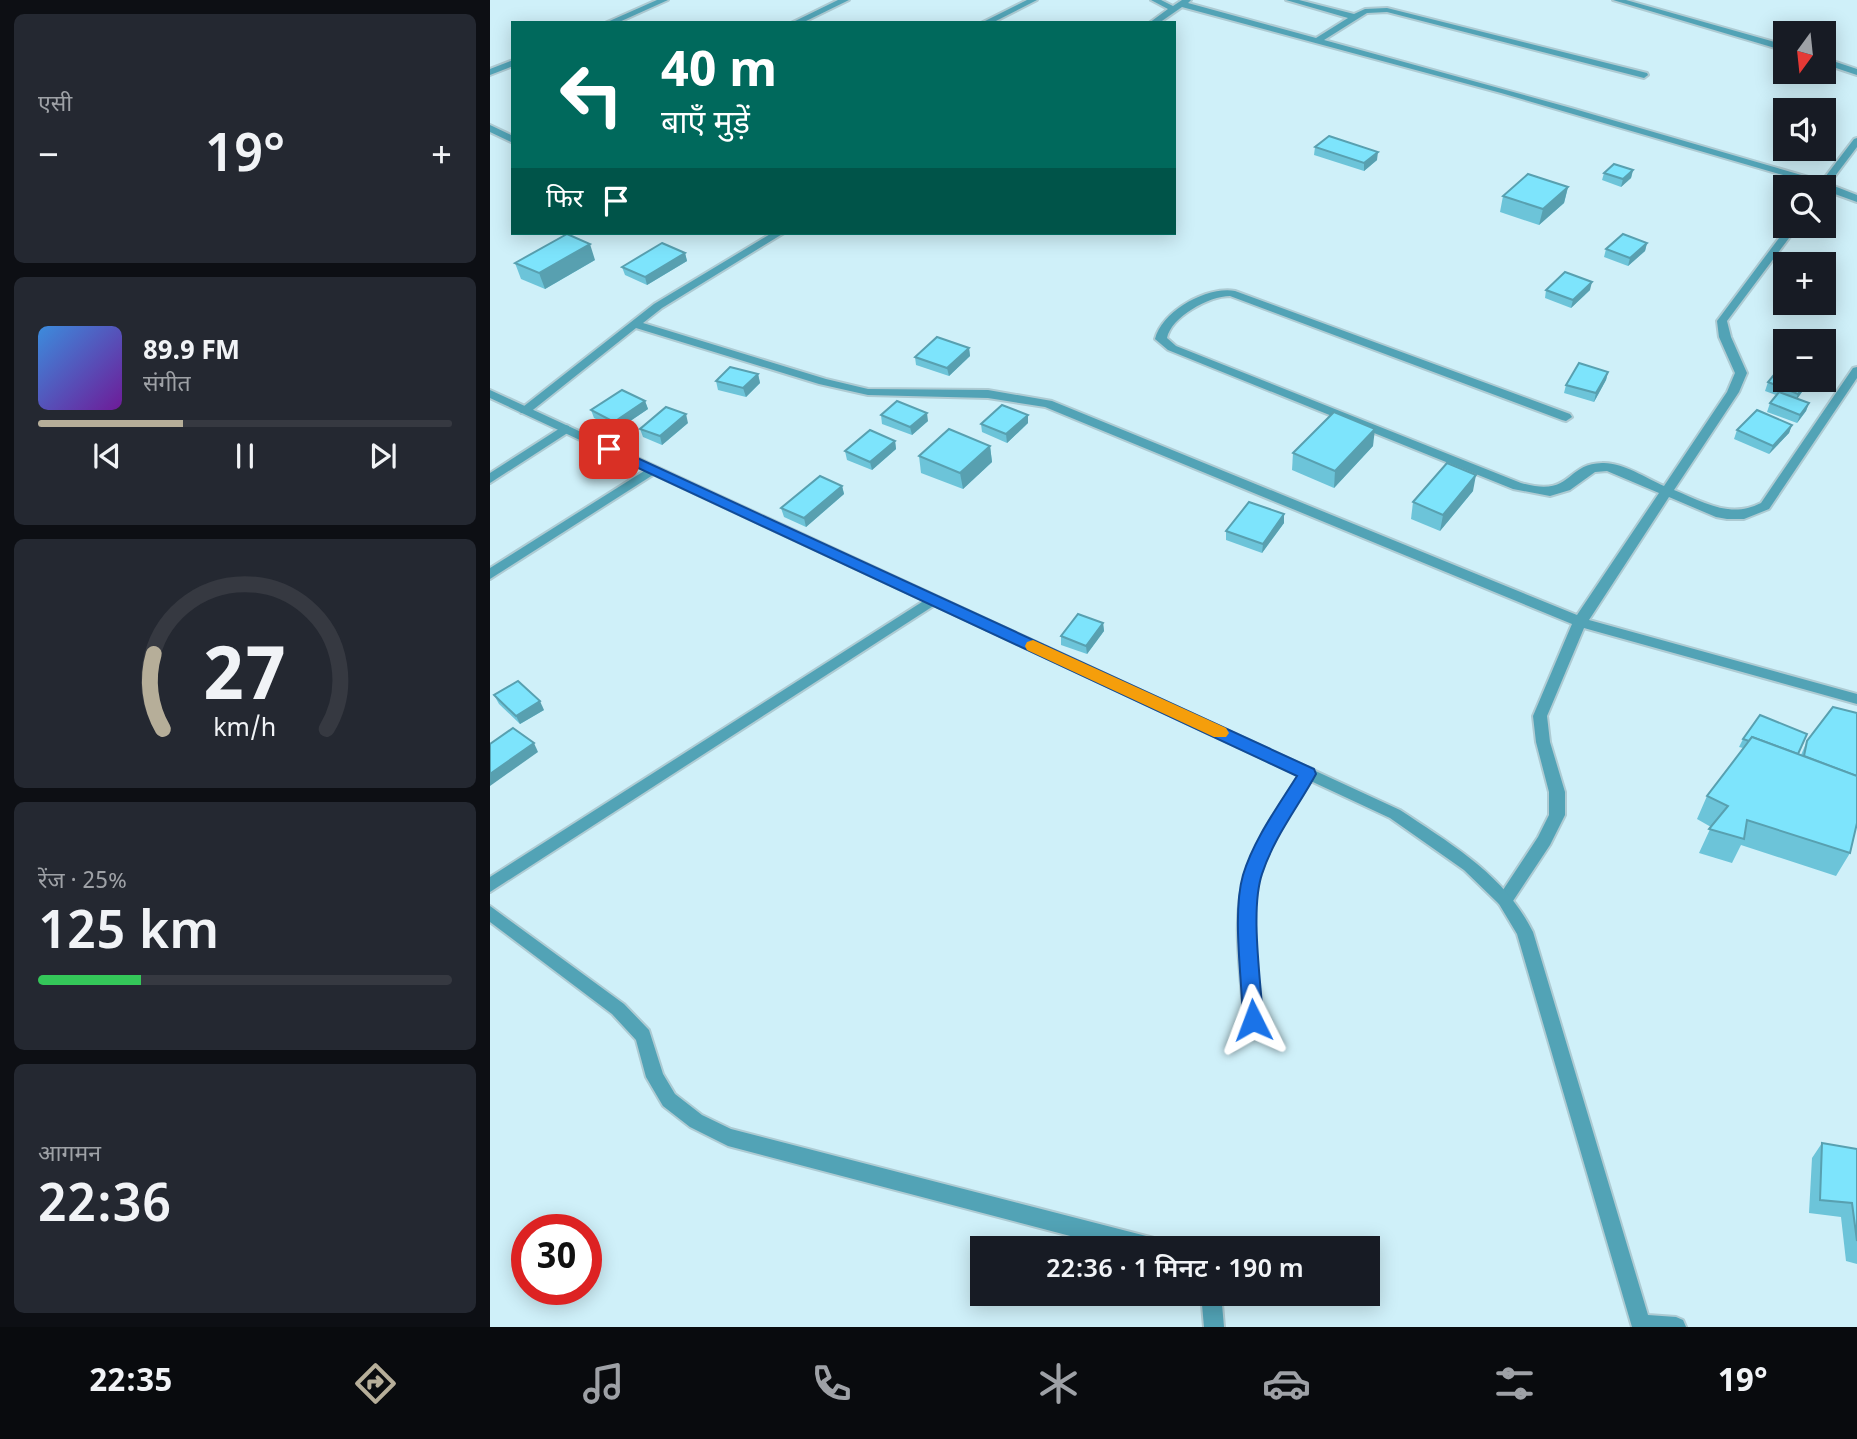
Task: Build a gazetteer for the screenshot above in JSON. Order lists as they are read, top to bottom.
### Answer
{
  "north": "bottom",
  "page": {
    "tile": [
      "एसी",
      ["रेंज · 25%", "125 km"],
      ["आगमन", "22:36"]
    ],
    "map_buttons": ["+", "−"],
    "turn": ["40 m", "बाएँ मुड़ें"],
    "heat": ["−", "19°", "+"],
    "then": "फिर",
    "song": ["89.9 FM", "संगीत"],
    "limit": "30",
    "trip": "22:36 · 1 मिनट · 190 m",
    "tabs": ["22:35", "19°"],
    "gauge": ["27", "km/h"]
  }
}
